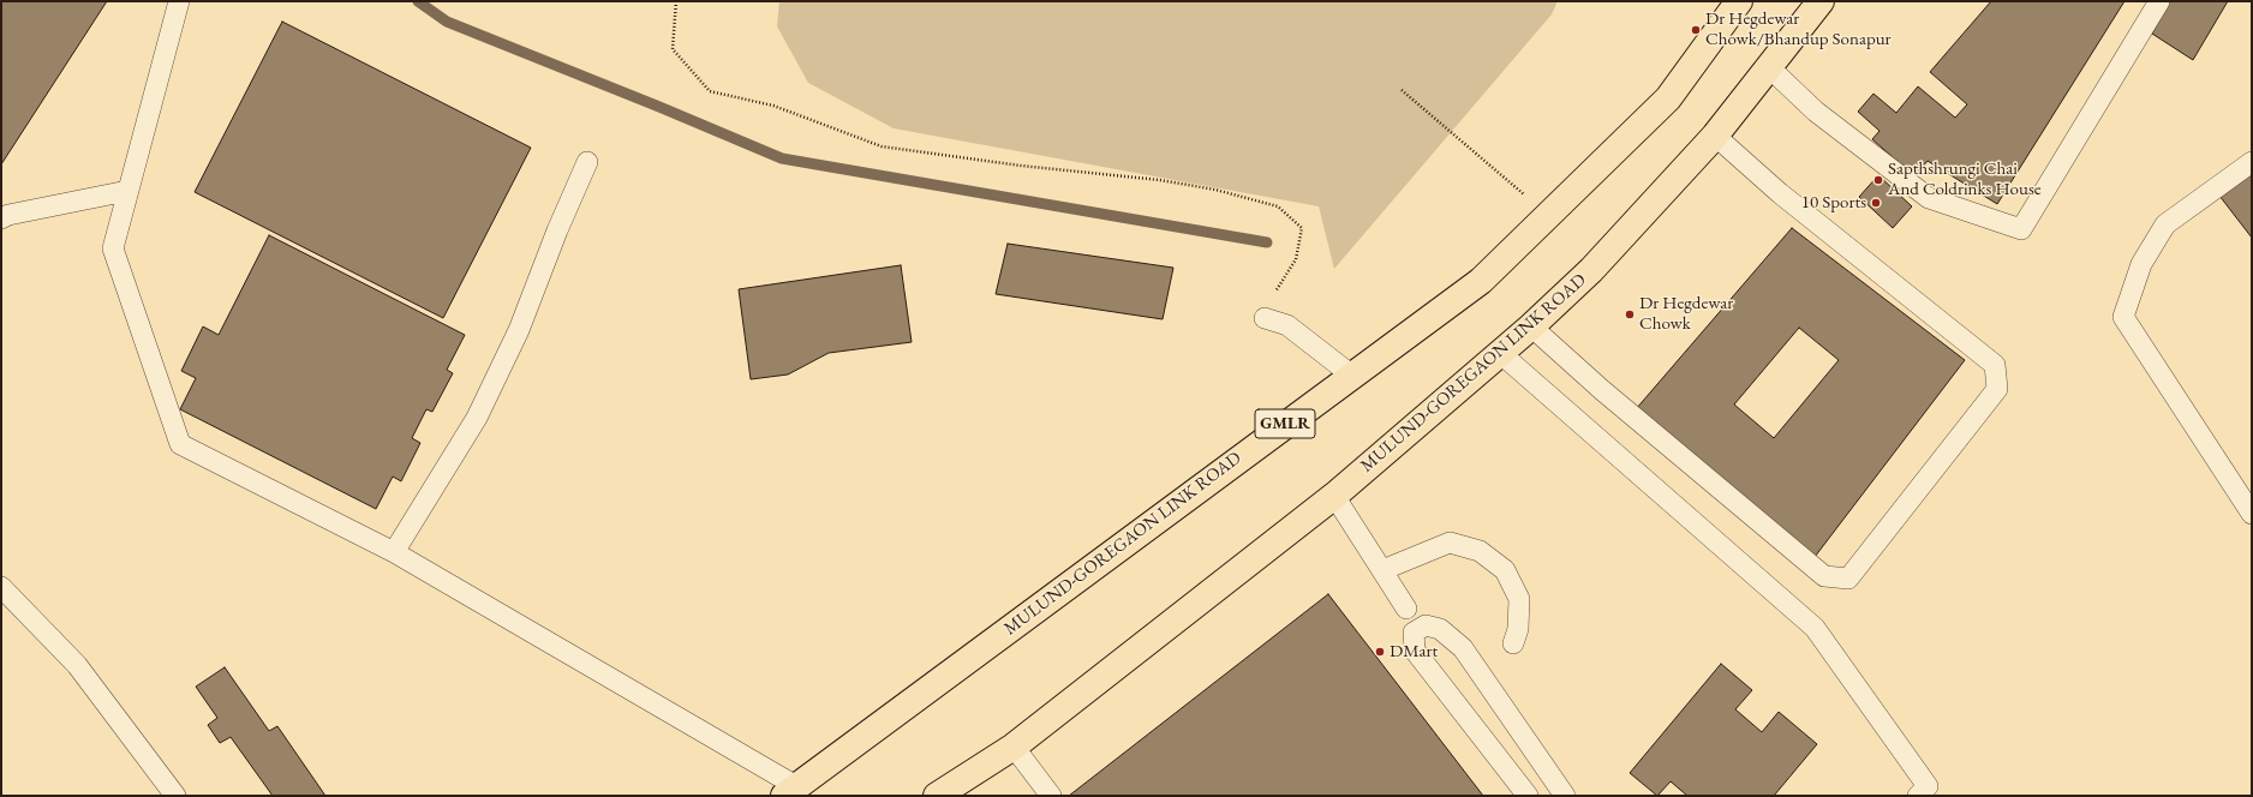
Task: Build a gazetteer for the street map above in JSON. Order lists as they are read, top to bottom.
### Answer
{
  "streets": {
    "main road": ["MULUND-GOREGAON LINK ROAD", "GMLR"]
  },
  "places": [
    "Dr Hegdewar Chowk/Bhandup Sonapur",
    "Sapthshrungi Chai And Coldrinks House",
    "10 Sports",
    "Dr Hegdewar Chowk",
    "DMart"
  ]
}
